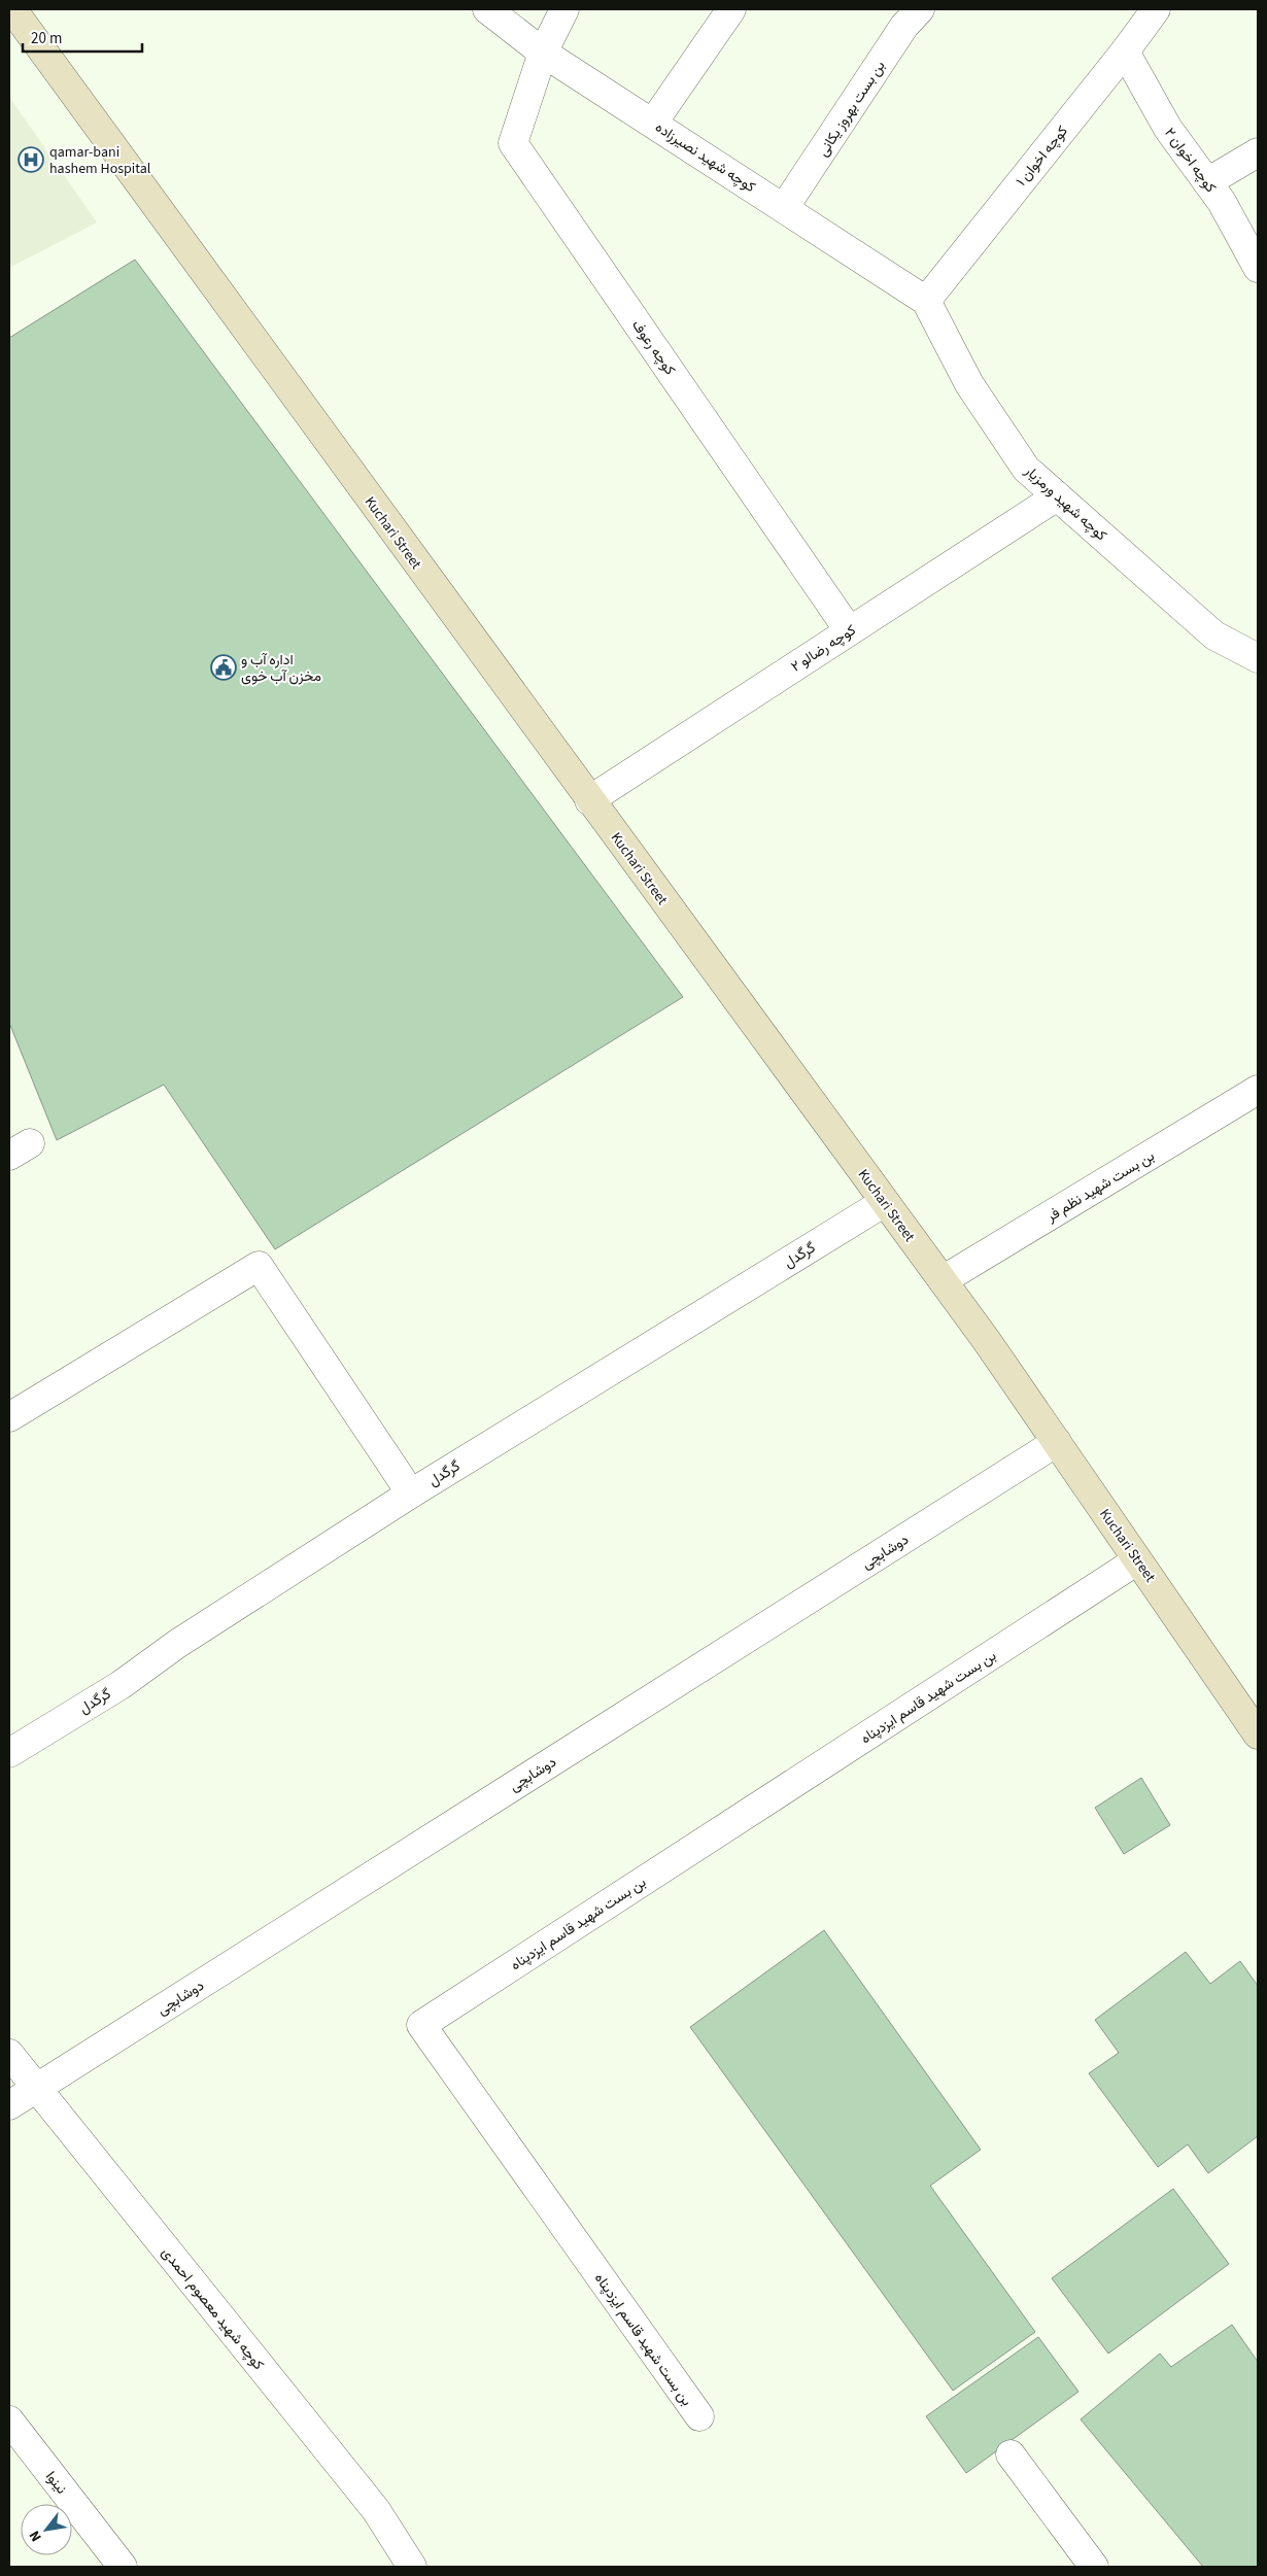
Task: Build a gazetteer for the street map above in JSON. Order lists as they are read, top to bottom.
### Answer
{
  "streets": {
    "main road": ["Kuchari Street"],
    "street": [
      "بن بست بهروز یکانی",
      "کوچه اخوان ۱",
      "کوچه شهید نصیرزاده",
      "کوچه اخوان ۲",
      "کوچه رعوف",
      "کوچه شهید ورمزیار",
      "کوچه رضالو ۲",
      "بن بست شهید نظم فر",
      "گرگدل",
      "دوشابچی",
      "بن بست شهید قاسم ایزدپناه",
      "کوچه شهید معصوم احمدی",
      "نینوا"
    ]
  },
  "crossings": [
    ["بن بست بهروز یکانی", "کوچه شهید نصیرزاده"],
    ["کوچه اخوان ۱", "کوچه شهید نصیرزاده"],
    ["کوچه اخوان ۱", "کوچه اخوان ۲"],
    ["کوچه اخوان ۱", "کوچه شهید ورمزیار"],
    ["کوچه شهید نصیرزاده", "کوچه رعوف"],
    ["کوچه شهید نصیرزاده", "کوچه شهید ورمزیار"],
    ["کوچه رعوف", "کوچه رضالو ۲"],
    ["کوچه شهید ورمزیار", "کوچه رضالو ۲"],
    ["Kuchari Street", "کوچه رضالو ۲"],
    ["Kuchari Street", "بن بست شهید نظم فر"],
    ["Kuchari Street", "گرگدل"],
    ["Kuchari Street", "دوشابچی"],
    ["Kuchari Street", "بن بست شهید قاسم ایزدپناه"],
    ["دوشابچی", "کوچه شهید معصوم احمدی"]
  ],
  "places": {
    "hospital": ["qamar-bani hashem Hospital"],
    "public building": ["اداره آب و مخزن آب خوی"]
  },
  "scale_bar": "20 m",
  "north": "bottom left"
}
